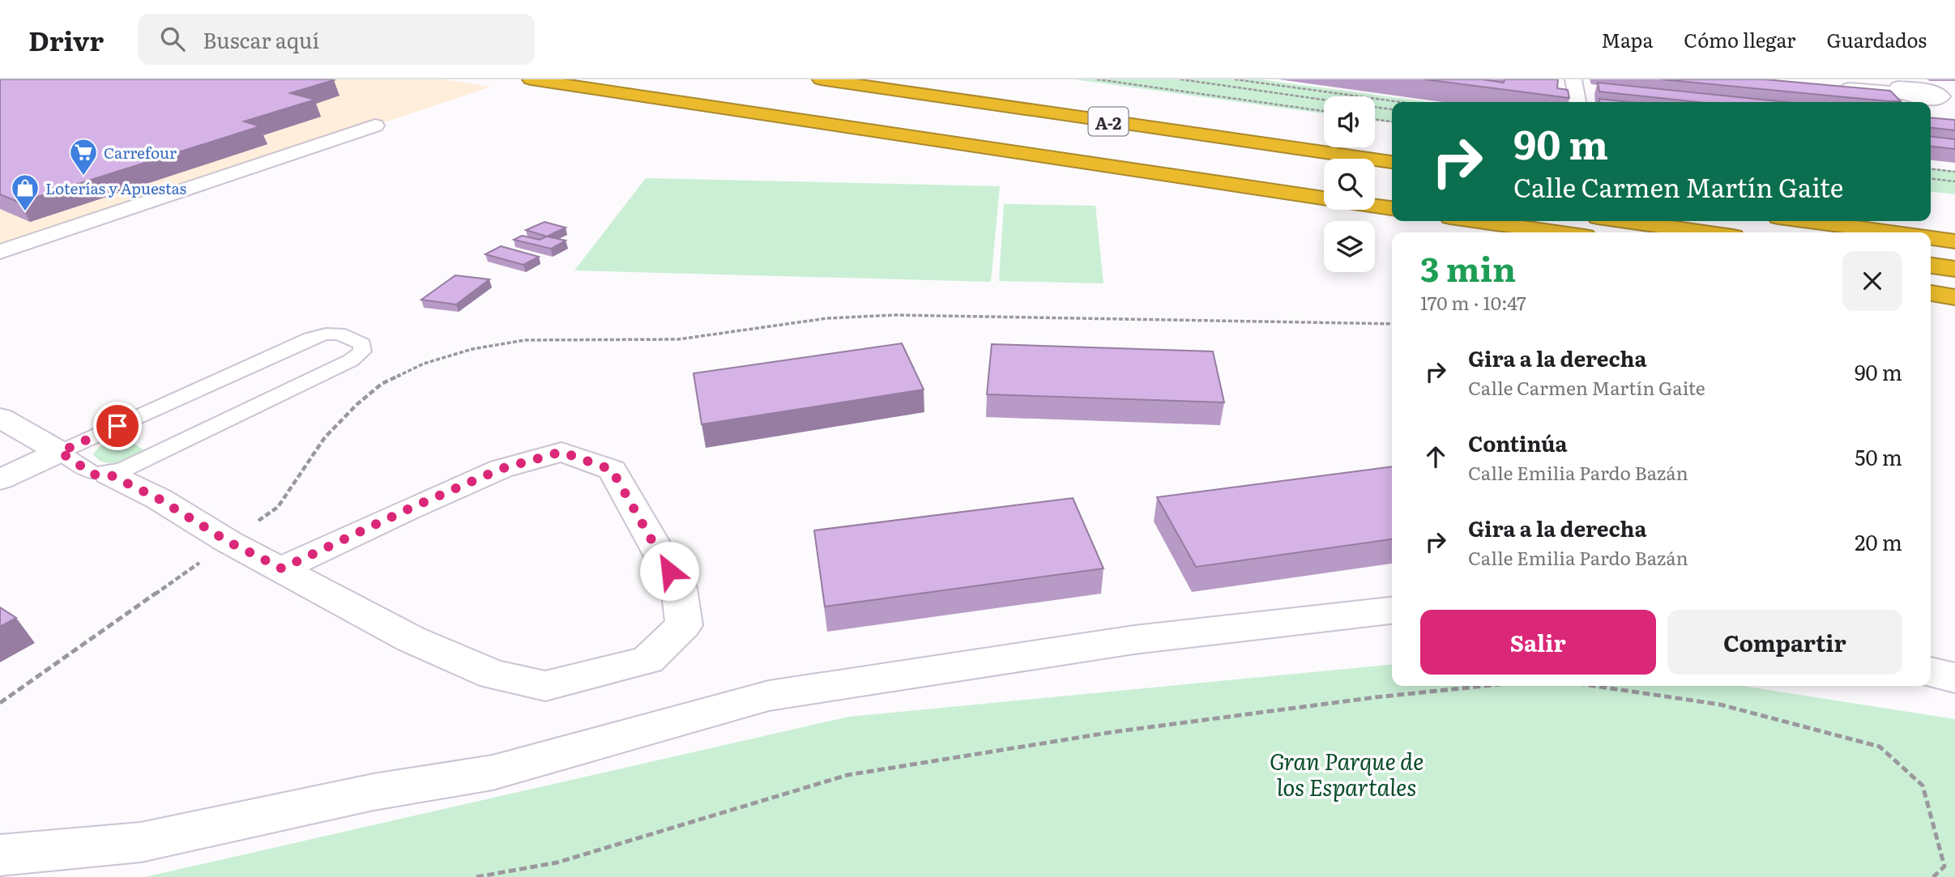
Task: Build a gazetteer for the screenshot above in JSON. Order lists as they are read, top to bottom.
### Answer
{
  "streets": {
    "highway": ["A-2"]
  },
  "parks": ["Gran Parque de los Espartales"],
  "places": {
    "supermarket": ["Carrefour"],
    "shop": ["Loterías y Apuestas"]
  },
  "page": {
    "header": "Drivr",
    "search": "Buscar aquí",
    "nav": ["Mapa", "Cómo llegar", "Guardados"],
    "turn": ["90 m", "Calle Carmen Martín Gaite"],
    "heading": ["3 min", "170 m · 10:47"],
    "list": [
      {
        "name": "Gira a la derecha",
        "note": "Calle Carmen Martín Gaite",
        "value": "90 m"
      },
      {
        "name": "Continúa",
        "note": "Calle Emilia Pardo Bazán",
        "value": "50 m"
      },
      {
        "name": "Gira a la derecha",
        "note": "Calle Emilia Pardo Bazán",
        "value": "20 m"
      }
    ],
    "buttons": ["Salir", "Compartir"]
  }
}
